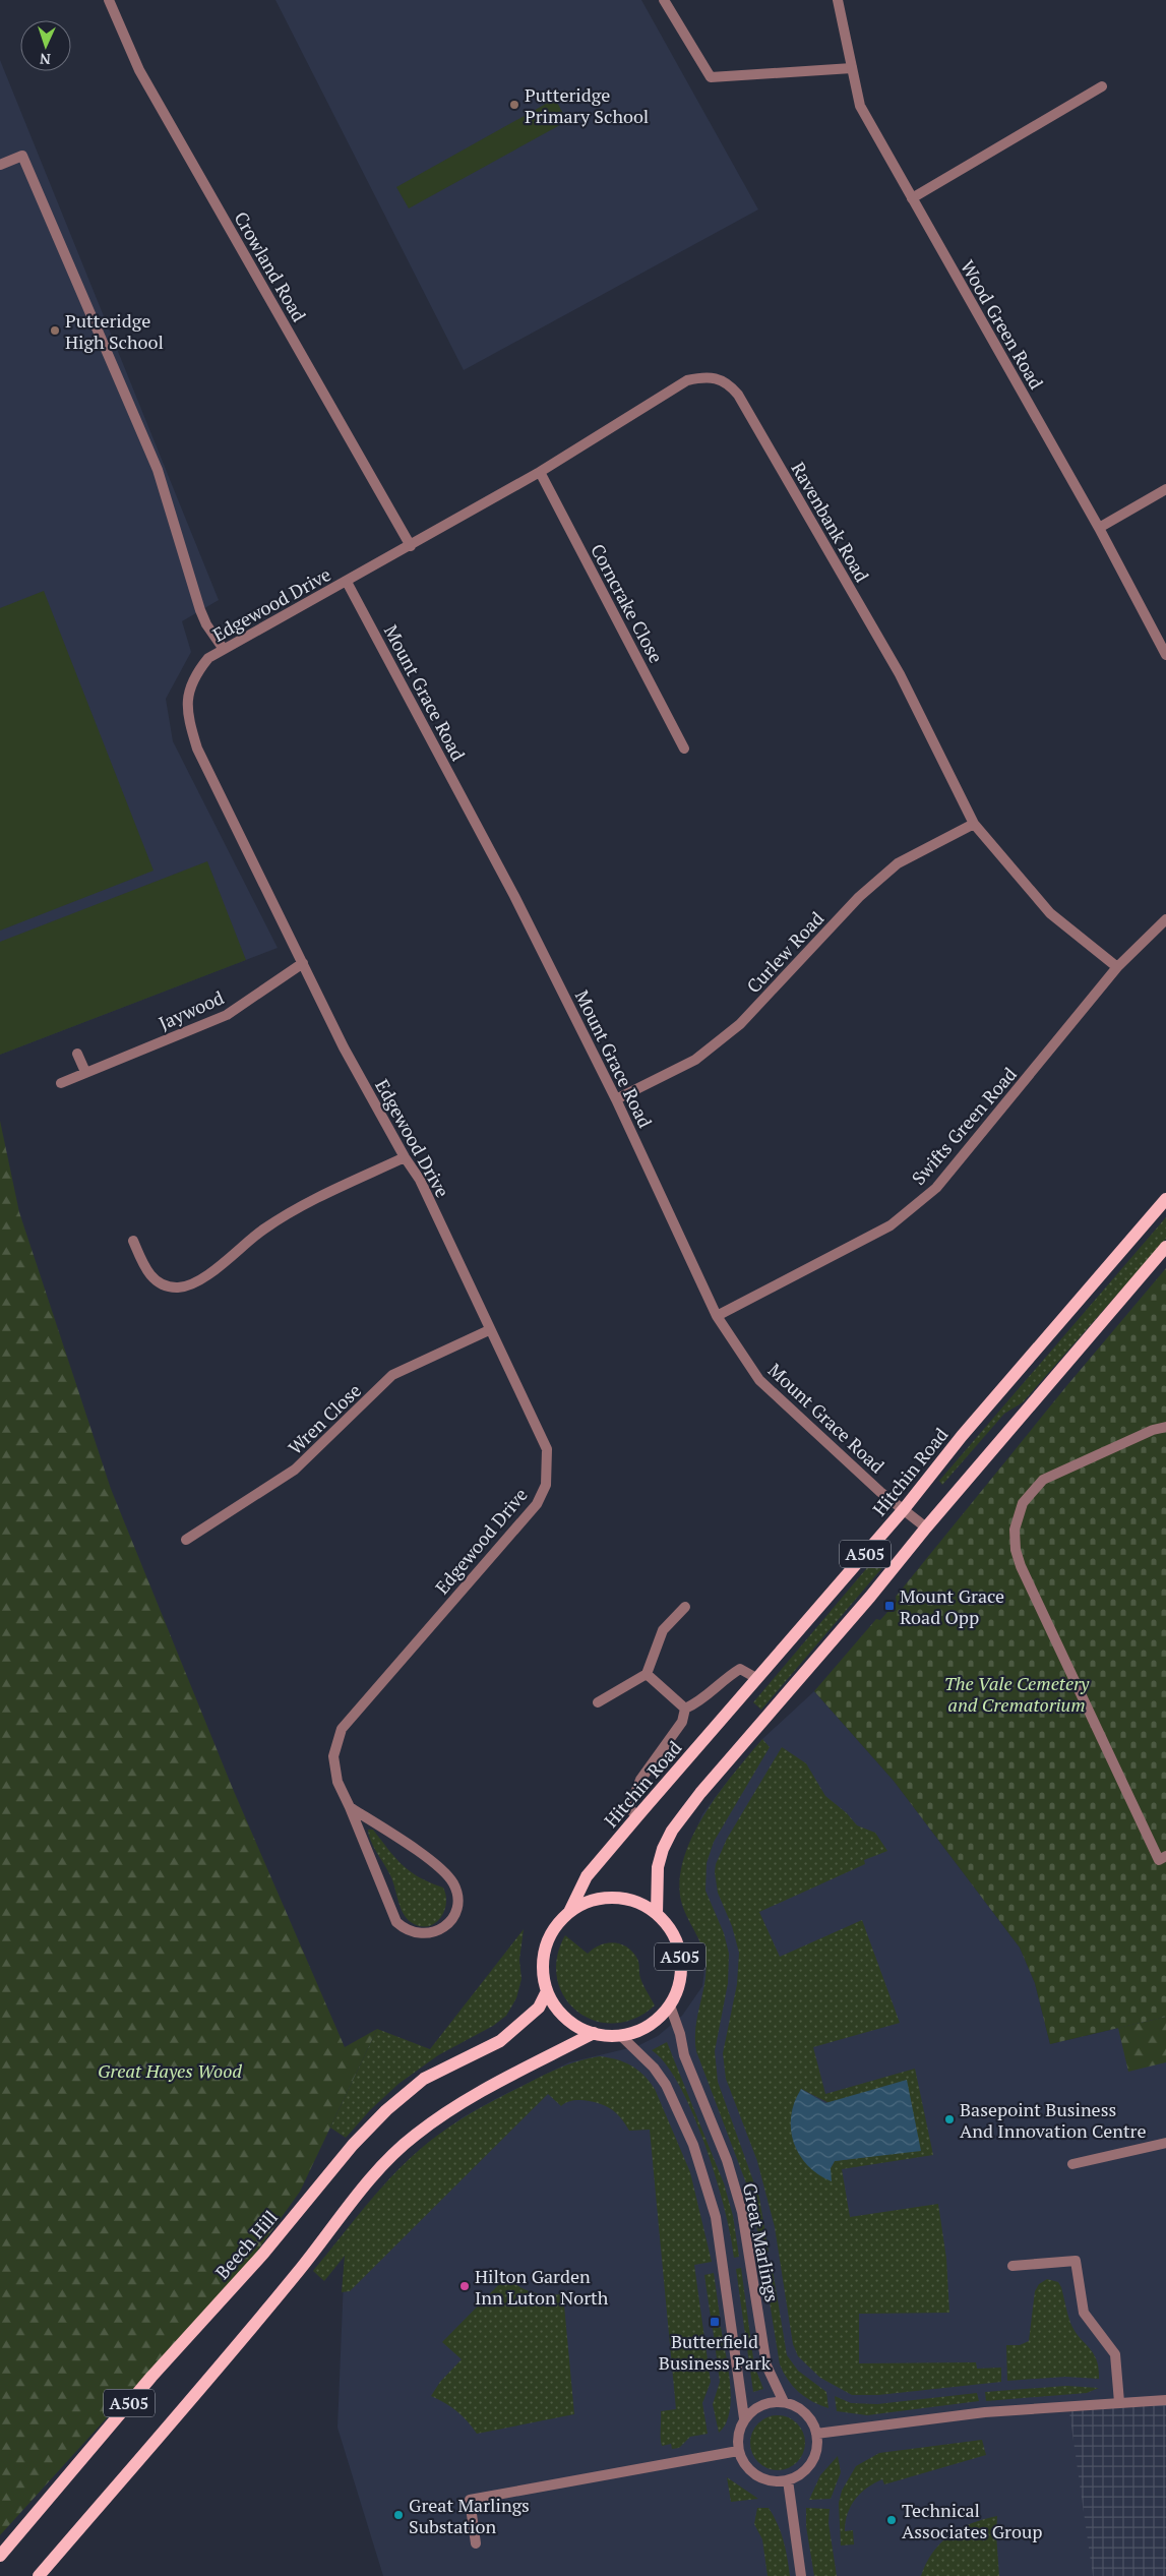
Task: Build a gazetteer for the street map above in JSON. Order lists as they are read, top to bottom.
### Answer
{
  "streets": {
    "main road": ["Hitchin Road", "A505", "Beech Hill"],
    "street": [
      "Crowland Road",
      "Wood Green Road",
      "Ravenbank Road",
      "Corncrake Close",
      "Edgewood Drive",
      "Mount Grace Road",
      "Curlew Road",
      "Jaywood",
      "Swifts Green Road",
      "Wren Close",
      "Great Marlings"
    ]
  },
  "crossings": [
    ["Crowland Road", "Ravenbank Road"],
    ["Crowland Road", "Edgewood Drive"],
    ["Ravenbank Road", "Corncrake Close"],
    ["Ravenbank Road", "Edgewood Drive"],
    ["Ravenbank Road", "Curlew Road"],
    ["Ravenbank Road", "Swifts Green Road"],
    ["Edgewood Drive", "Mount Grace Road"],
    ["Edgewood Drive", "Jaywood"],
    ["Edgewood Drive", "Wren Close"],
    ["Mount Grace Road", "Curlew Road"],
    ["Mount Grace Road", "Swifts Green Road"],
    ["Mount Grace Road", "Hitchin Road"],
    ["Mount Grace Road", "A505"],
    ["Hitchin Road", "A505"],
    ["Hitchin Road", "Great Marlings"],
    ["Hitchin Road", "Beech Hill"],
    ["A505", "Great Marlings"],
    ["A505", "Beech Hill"],
    ["Great Marlings", "Beech Hill"]
  ],
  "parks": ["The Vale Cemetery and Crematorium", "Great Hayes Wood"],
  "places": {
    "other": [
      "Putteridge Primary School",
      "Putteridge High School",
      "Basepoint Business And Innovation Centre",
      "Hilton Garden Inn Luton North",
      "Great Marlings Substation",
      "Technical Associates Group"
    ],
    "transit": ["Mount Grace Road Opp", "Butterfield Business Park"]
  },
  "north": "bottom"
}
